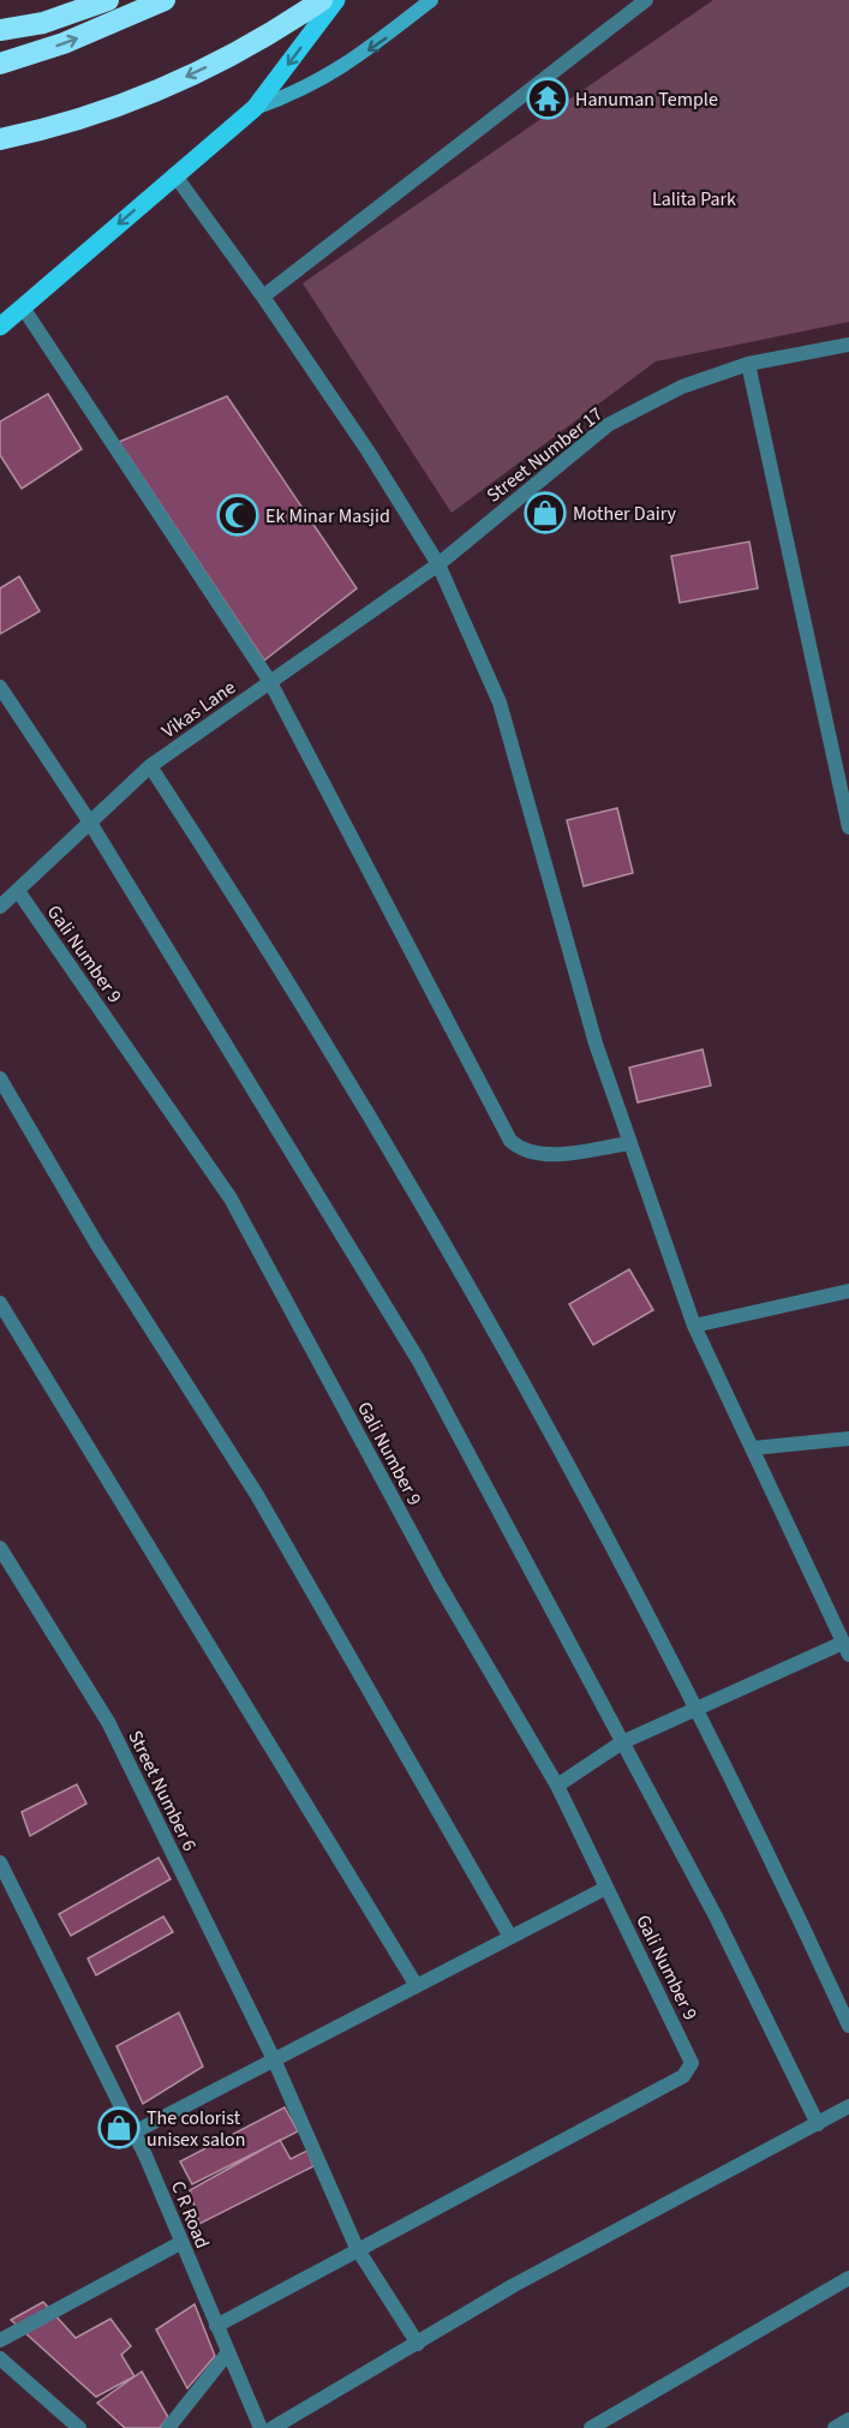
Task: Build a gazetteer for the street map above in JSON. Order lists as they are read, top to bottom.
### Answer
{
  "streets": {
    "street": [
      "Street Number 17",
      "Vikas Lane",
      "Gali Number 9",
      "Street Number 6",
      "C R Road"
    ]
  },
  "crossings": [
    ["Street Number 17", "Vikas Lane"],
    ["Vikas Lane", "Gali Number 9"],
    ["Gali Number 9", "Street Number 6"]
  ],
  "parks": ["Lalita Park"],
  "places": {
    "temple": ["Hanuman Temple"],
    "shop": ["Mother Dairy", "The colorist unisex salon"],
    "mosque": ["Ek Minar Masjid"]
  }
}
